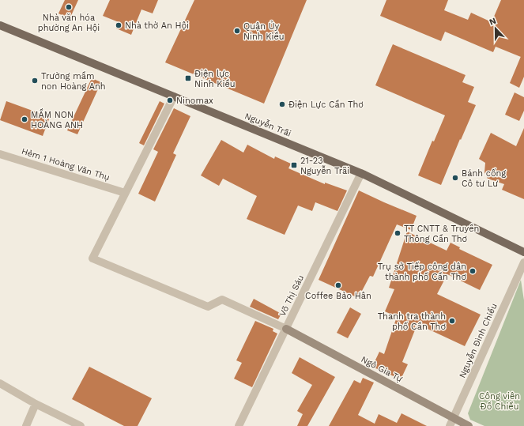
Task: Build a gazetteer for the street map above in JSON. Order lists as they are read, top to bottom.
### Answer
{
  "streets": {
    "main road": ["Nguyễn Trãi"],
    "street": [
      "Hẻm 1 Hoàng Văn Thụ",
      "Võ Thị Sáu",
      "Nguyễn Đình Chiểu",
      "Ngô Gia Tự"
    ]
  },
  "crossings": [
    ["Nguyễn Trãi", "Võ Thị Sáu"],
    ["Võ Thị Sáu", "Ngô Gia Tự"],
    ["Nguyễn Đình Chiểu", "Ngô Gia Tự"]
  ],
  "parks": ["Công viên Đồ Chiểu"],
  "places": {
    "other": [
      "Nhà văn hóa phường An Hội",
      "Nhà thờ An Hội",
      "Quận Ủy Ninh Kiều",
      "Trường mầm non Hoàng Anh",
      "Ninomax",
      "Điện Lực Cần Thơ",
      "MẦM NON HOÀNG ANH",
      "Bánh cống Cô tư Lư",
      "TT CNTT & Truyền Thông Cần Thơ",
      "Trụ sở Tiếp công dân thành phố Cần Thơ",
      "Coffee Bảo Hân",
      "Thanh tra thành phố Cần Thơ"
    ],
    "transit": ["Điện lực Ninh Kiều", "21-23 Nguyễn Trãi"]
  },
  "north": "top"
}
